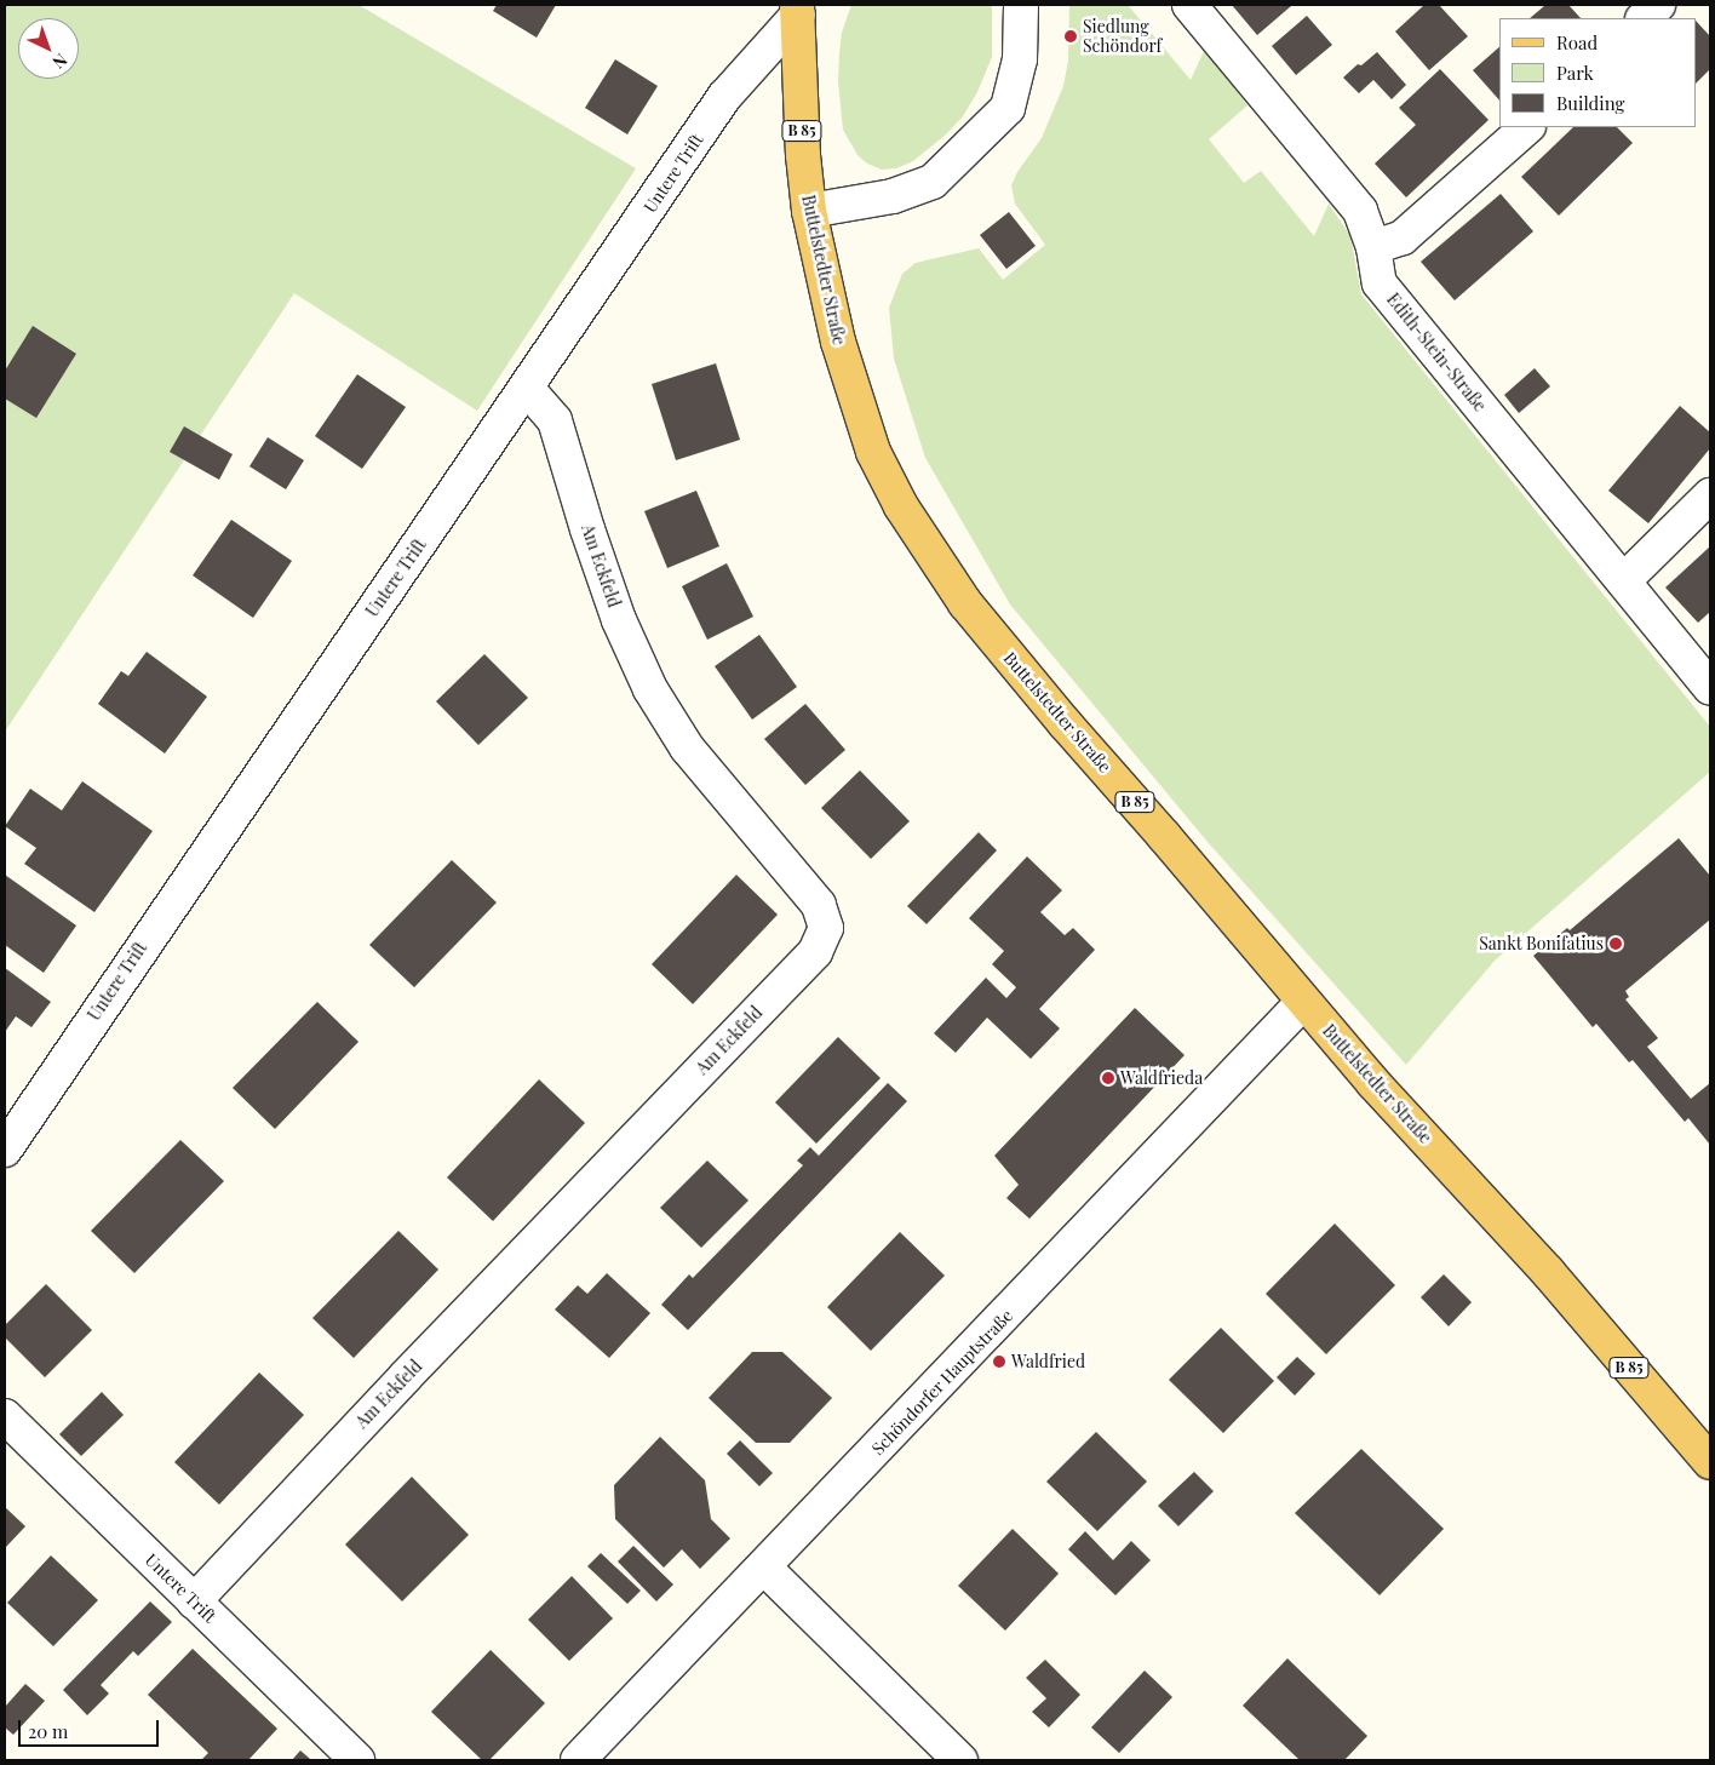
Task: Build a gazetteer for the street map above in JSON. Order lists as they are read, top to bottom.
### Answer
{
  "streets": {
    "main road": ["B 85", "Buttelstedter Straße"],
    "street": [
      "Untere Trift",
      "Edith-Stein-Straße",
      "Am Eckfeld",
      "Schöndorfer Hauptstraße"
    ]
  },
  "crossings": [
    ["Untere Trift", "Buttelstedter Straße"],
    ["Untere Trift", "Am Eckfeld"],
    ["Buttelstedter Straße", "Schöndorfer Hauptstraße"]
  ],
  "places": [
    "Siedlung Schöndorf",
    "Sankt Bonifatius",
    "Waldfrieda",
    "Waldfried"
  ],
  "legend": ["Road", "Park", "Building"],
  "scale_bar": "20 m",
  "north": "bottom right"
}
